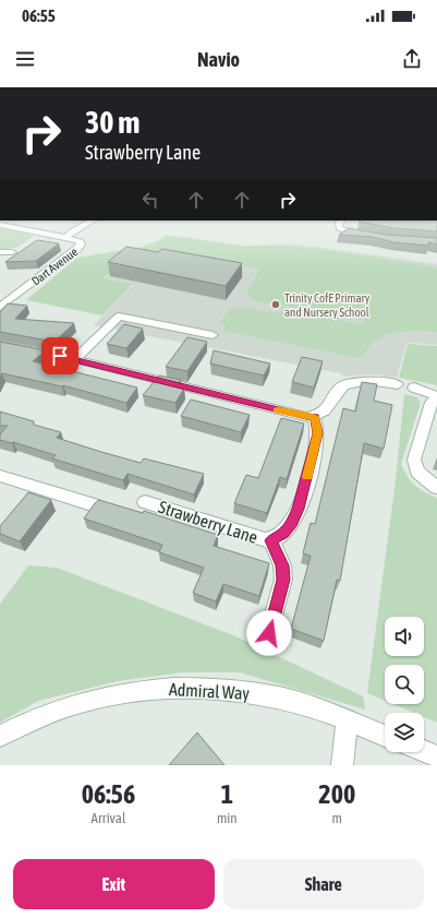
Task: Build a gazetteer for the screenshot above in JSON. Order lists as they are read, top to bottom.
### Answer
{
  "streets": {
    "street": ["Dart Avenue", "Strawberry Lane", "Admiral Way"]
  },
  "places": ["Trinity CofE Primary and Nursery School"],
  "page": {
    "status": "06:55",
    "header": "Navio",
    "turn": ["30 m", "Strawberry Lane"],
    "eta": [
      "06:56",
      "Arrival",
      "1",
      "min",
      "200",
      "m"
    ],
    "buttons": ["Exit", "Share"]
  }
}
